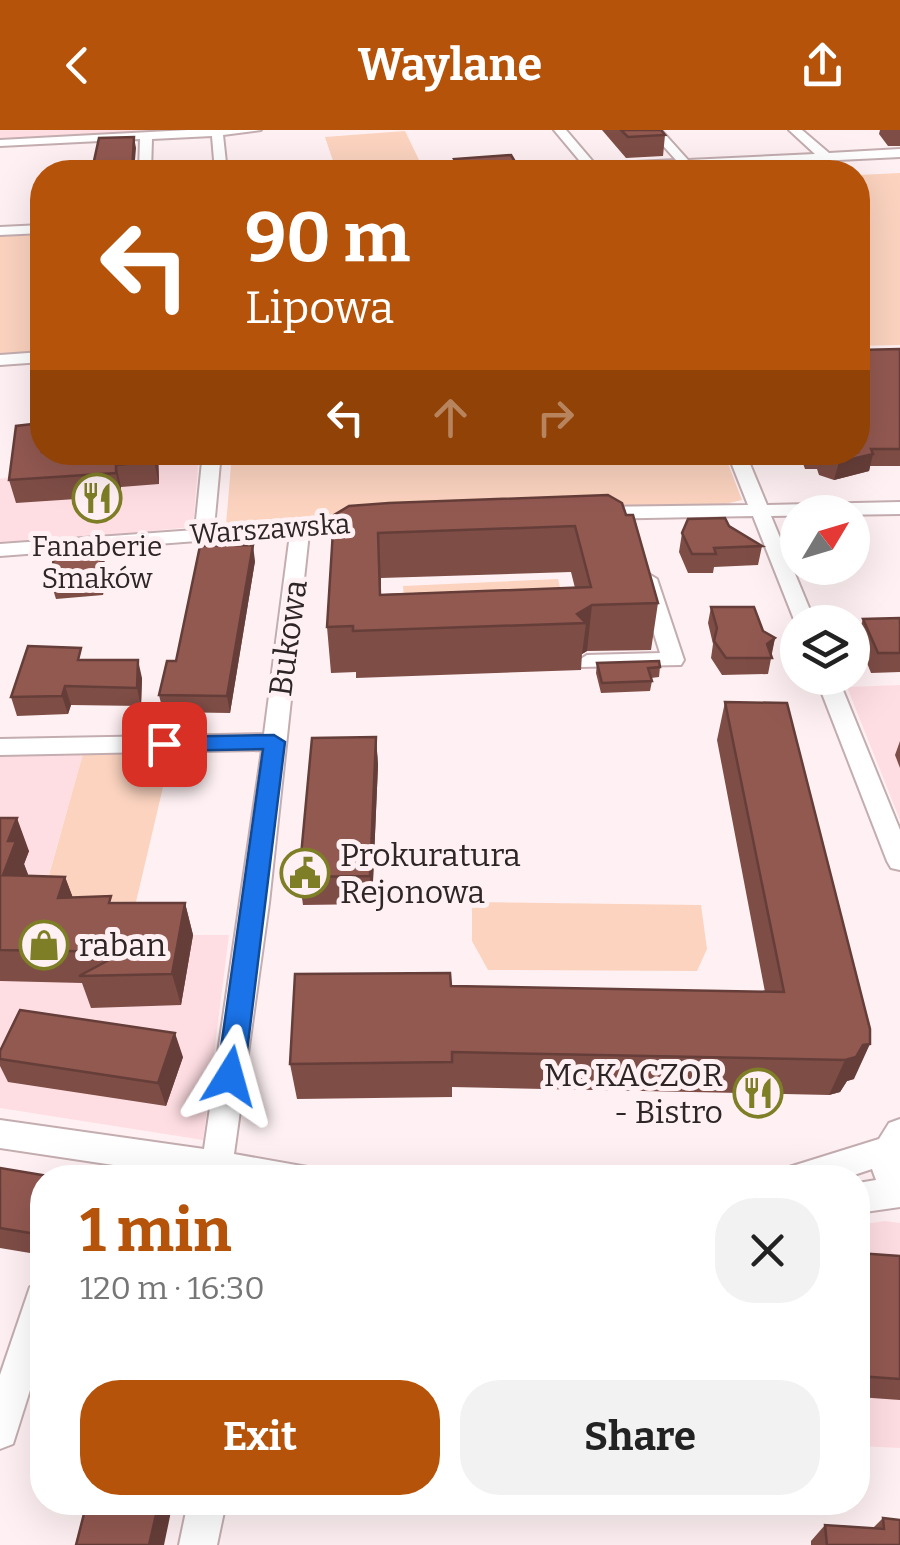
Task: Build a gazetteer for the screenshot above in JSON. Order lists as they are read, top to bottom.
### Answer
{
  "streets": {
    "street": ["Warszawska", "Bukowa"]
  },
  "crossings": [
    ["Warszawska", "Bukowa"]
  ],
  "places": {
    "restaurant": ["Fanaberie Smaków", "Mc KACZOR - Bistro"],
    "public building": ["Prokuratura Rejonowa"],
    "shop": ["raban"]
  },
  "north": "top right",
  "page": {
    "header": "Waylane",
    "turn": ["90 m", "Lipowa"],
    "heading": ["1 min", "120 m · 16:30"],
    "buttons": ["Exit", "Share"]
  }
}
